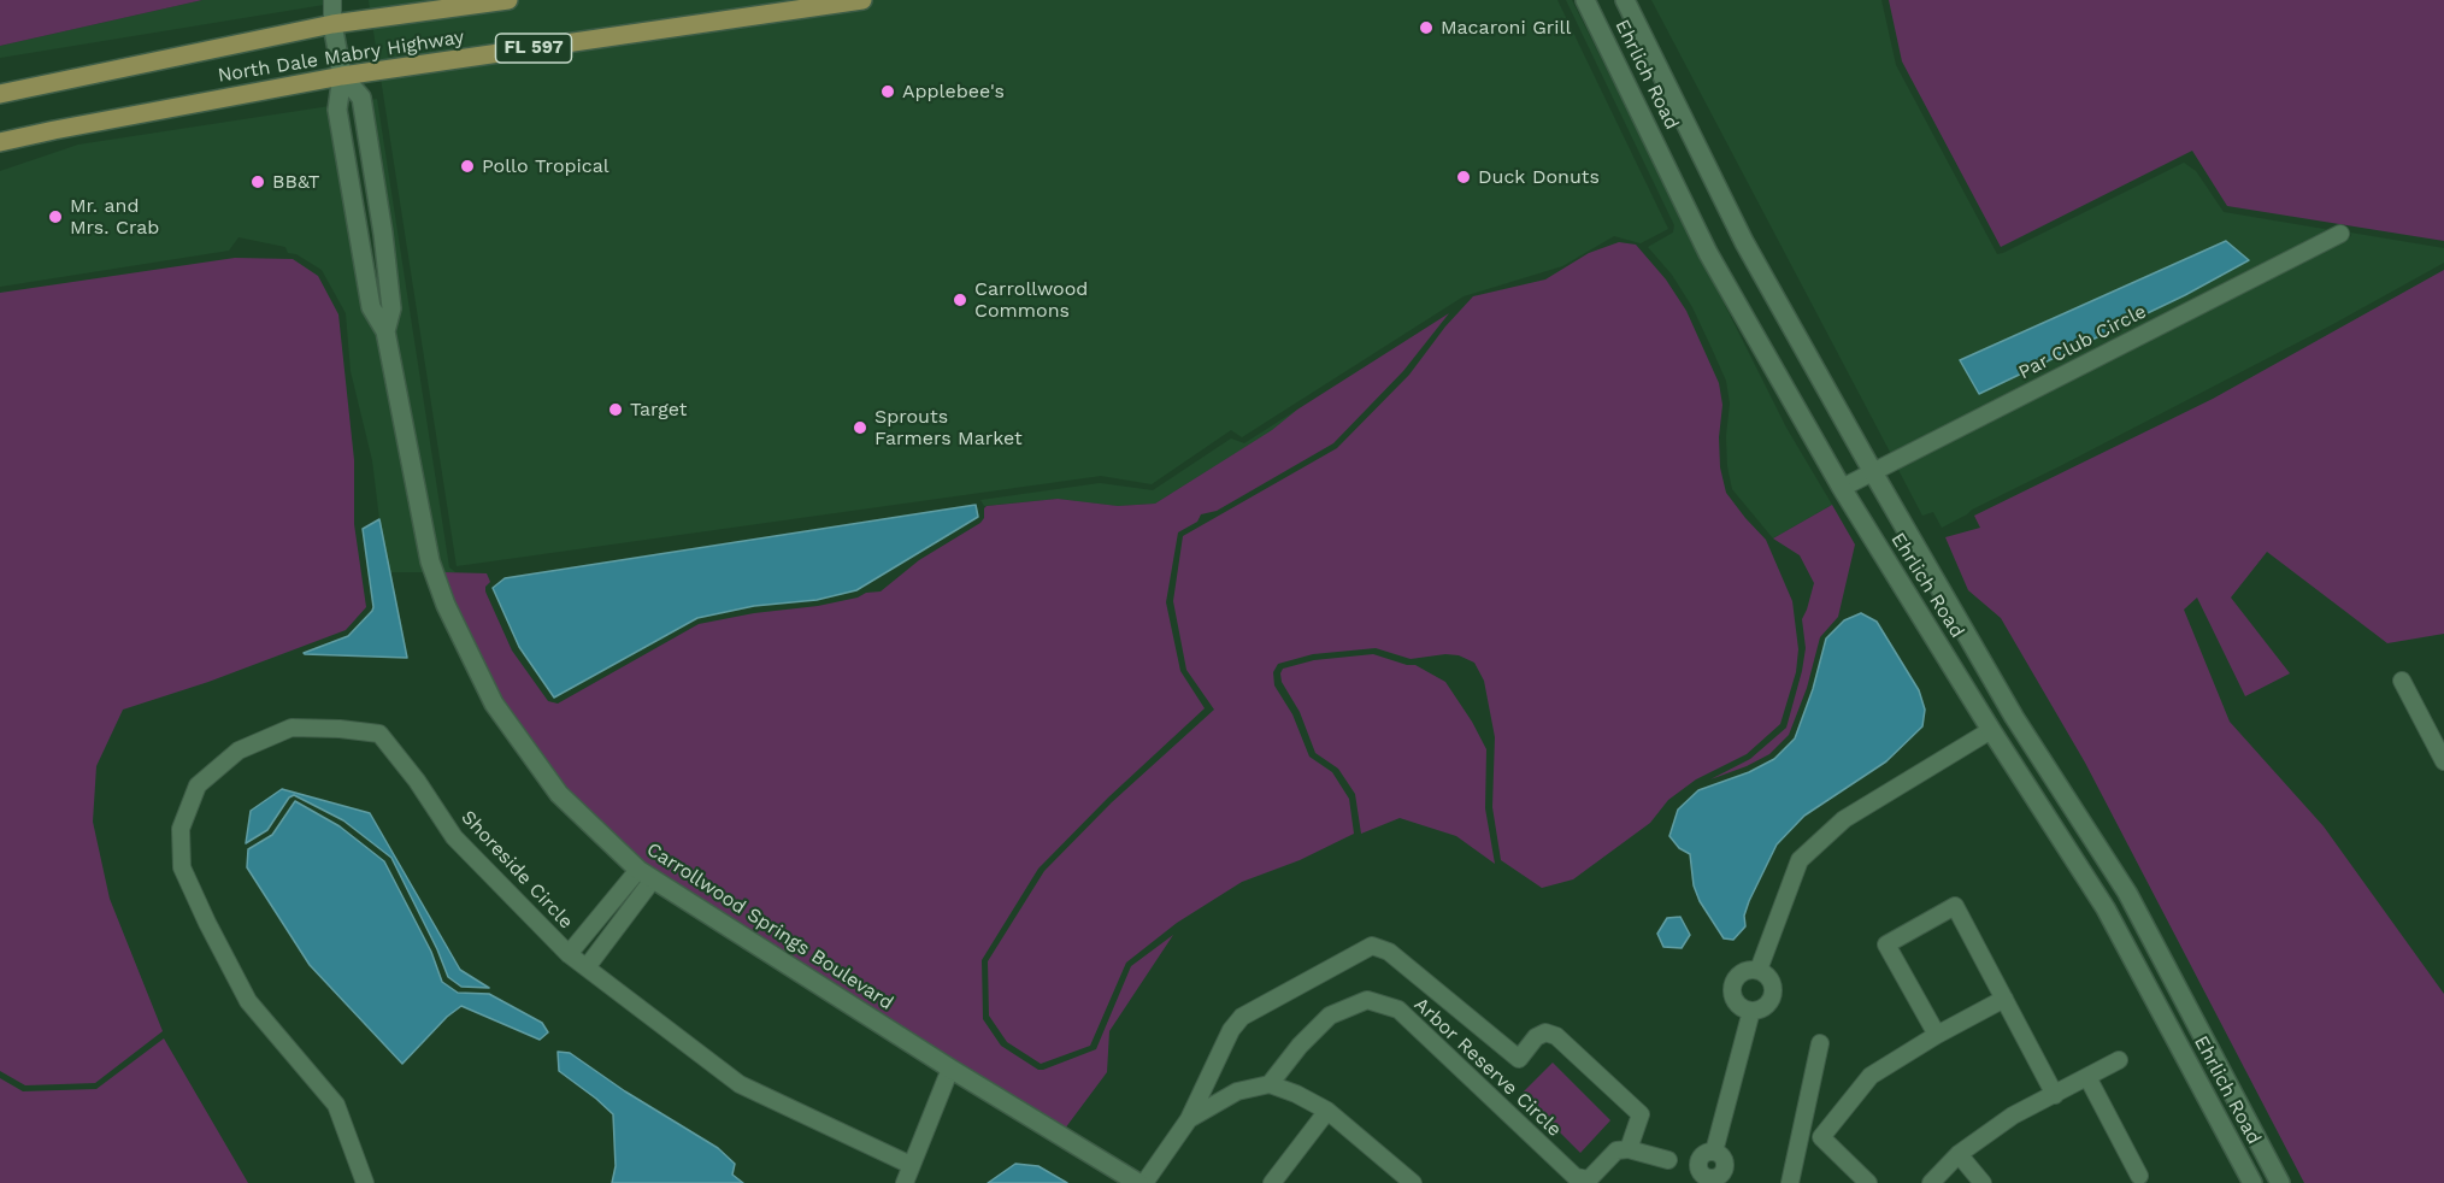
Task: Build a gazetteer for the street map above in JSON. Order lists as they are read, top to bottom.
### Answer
{
  "streets": {
    "main road": [
      "FL 597",
      "North Dale Mabry Highway",
      "Ehrlich Road",
      "Carrollwood Springs Boulevard"
    ],
    "street": ["Par Club Circle", "Shoreside Circle", "Arbor Reserve Circle"]
  },
  "crossings": [
    ["North Dale Mabry Highway", "Carrollwood Springs Boulevard"],
    ["Ehrlich Road", "Par Club Circle"]
  ],
  "places": [
    "Macaroni Grill",
    "Applebee's",
    "Pollo Tropical",
    "Duck Donuts",
    "BB&T",
    "Mr. and Mrs. Crab",
    "Carrollwood Commons",
    "Target",
    "Sprouts Farmers Market"
  ]
}
